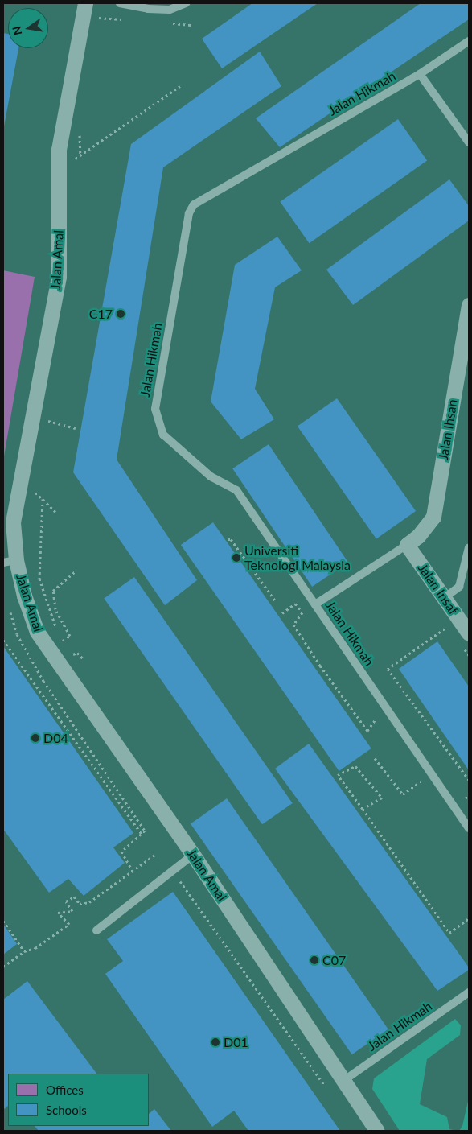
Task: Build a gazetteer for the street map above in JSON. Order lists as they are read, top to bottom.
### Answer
{
  "streets": {
    "street": ["Jalan Amal", "Jalan Ihsan", "Jalan Insaf"],
    "lane": ["Jalan Hikmah"]
  },
  "crossings": [
    ["Jalan Hikmah", "Jalan Amal"],
    ["Jalan Ihsan", "Jalan Insaf"]
  ],
  "places": [
    "C17",
    "Universiti Teknologi Malaysia",
    "D04",
    "C07",
    "D01"
  ],
  "legend": ["Offices", "Schools"],
  "north": "left"
}
